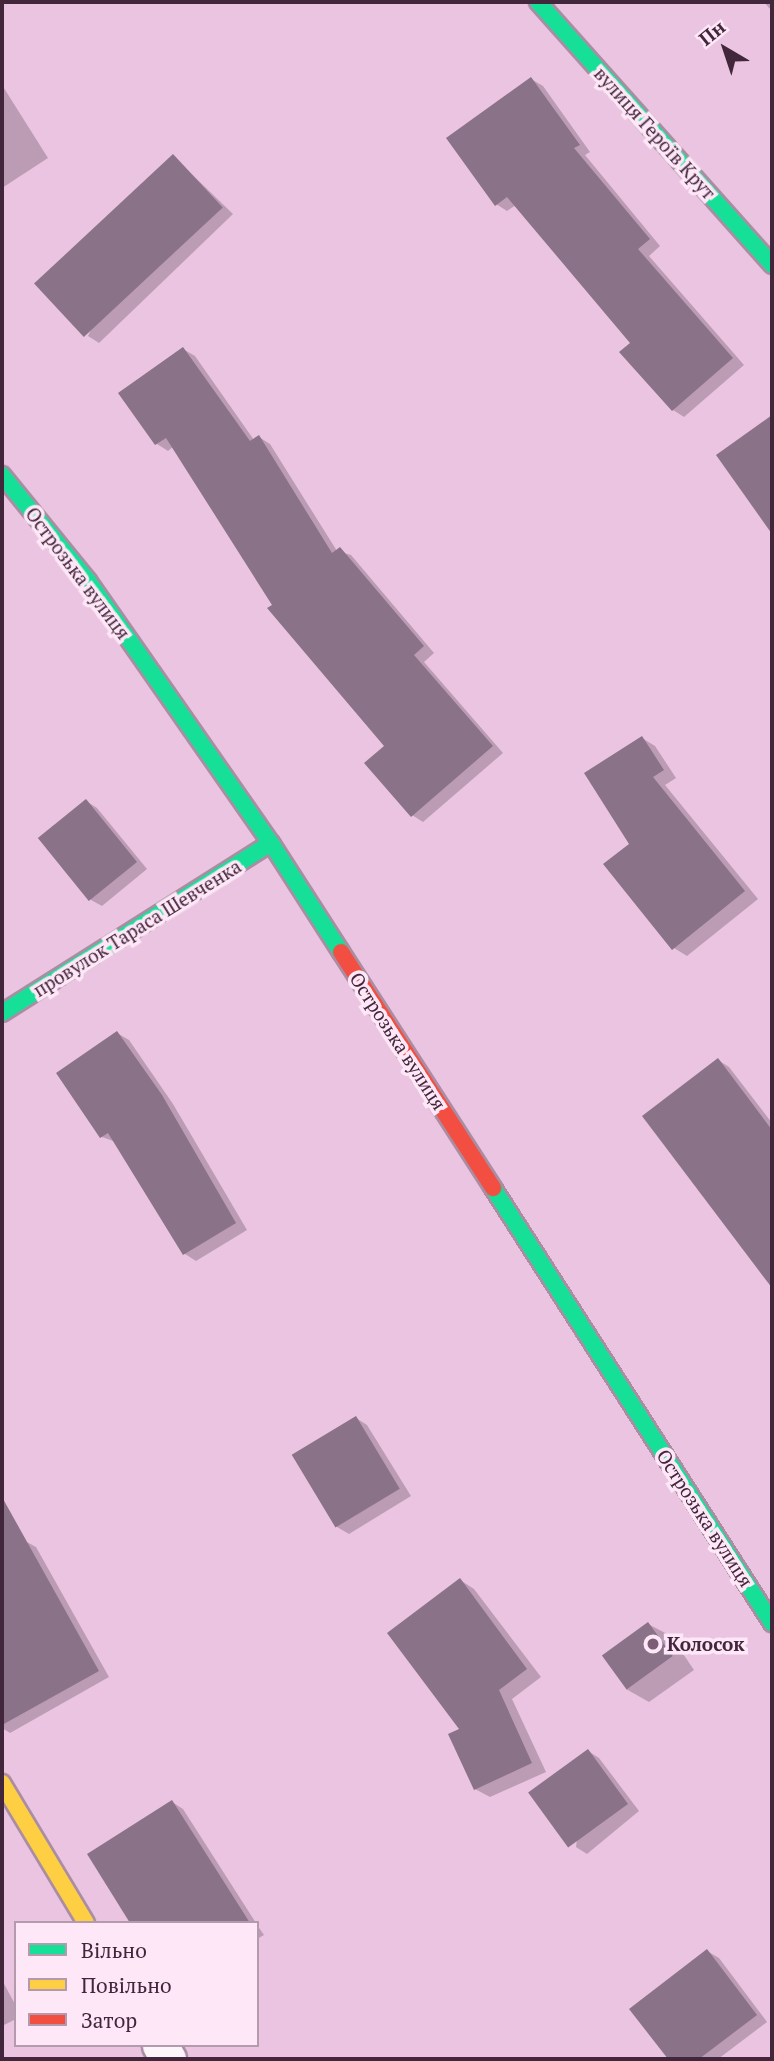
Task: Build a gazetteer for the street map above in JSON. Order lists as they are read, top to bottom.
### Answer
{
  "streets": {
    "main road": ["вулиця Героїв Крут", "Острозька вулиця", "провулок Тараса Шевченка"]
  },
  "crossings": [
    ["Острозька вулиця", "провулок Тараса Шевченка"]
  ],
  "places": ["Колосок"],
  "legend": ["Вільно", "Повільно", "Затор"],
  "north": "top left"
}
